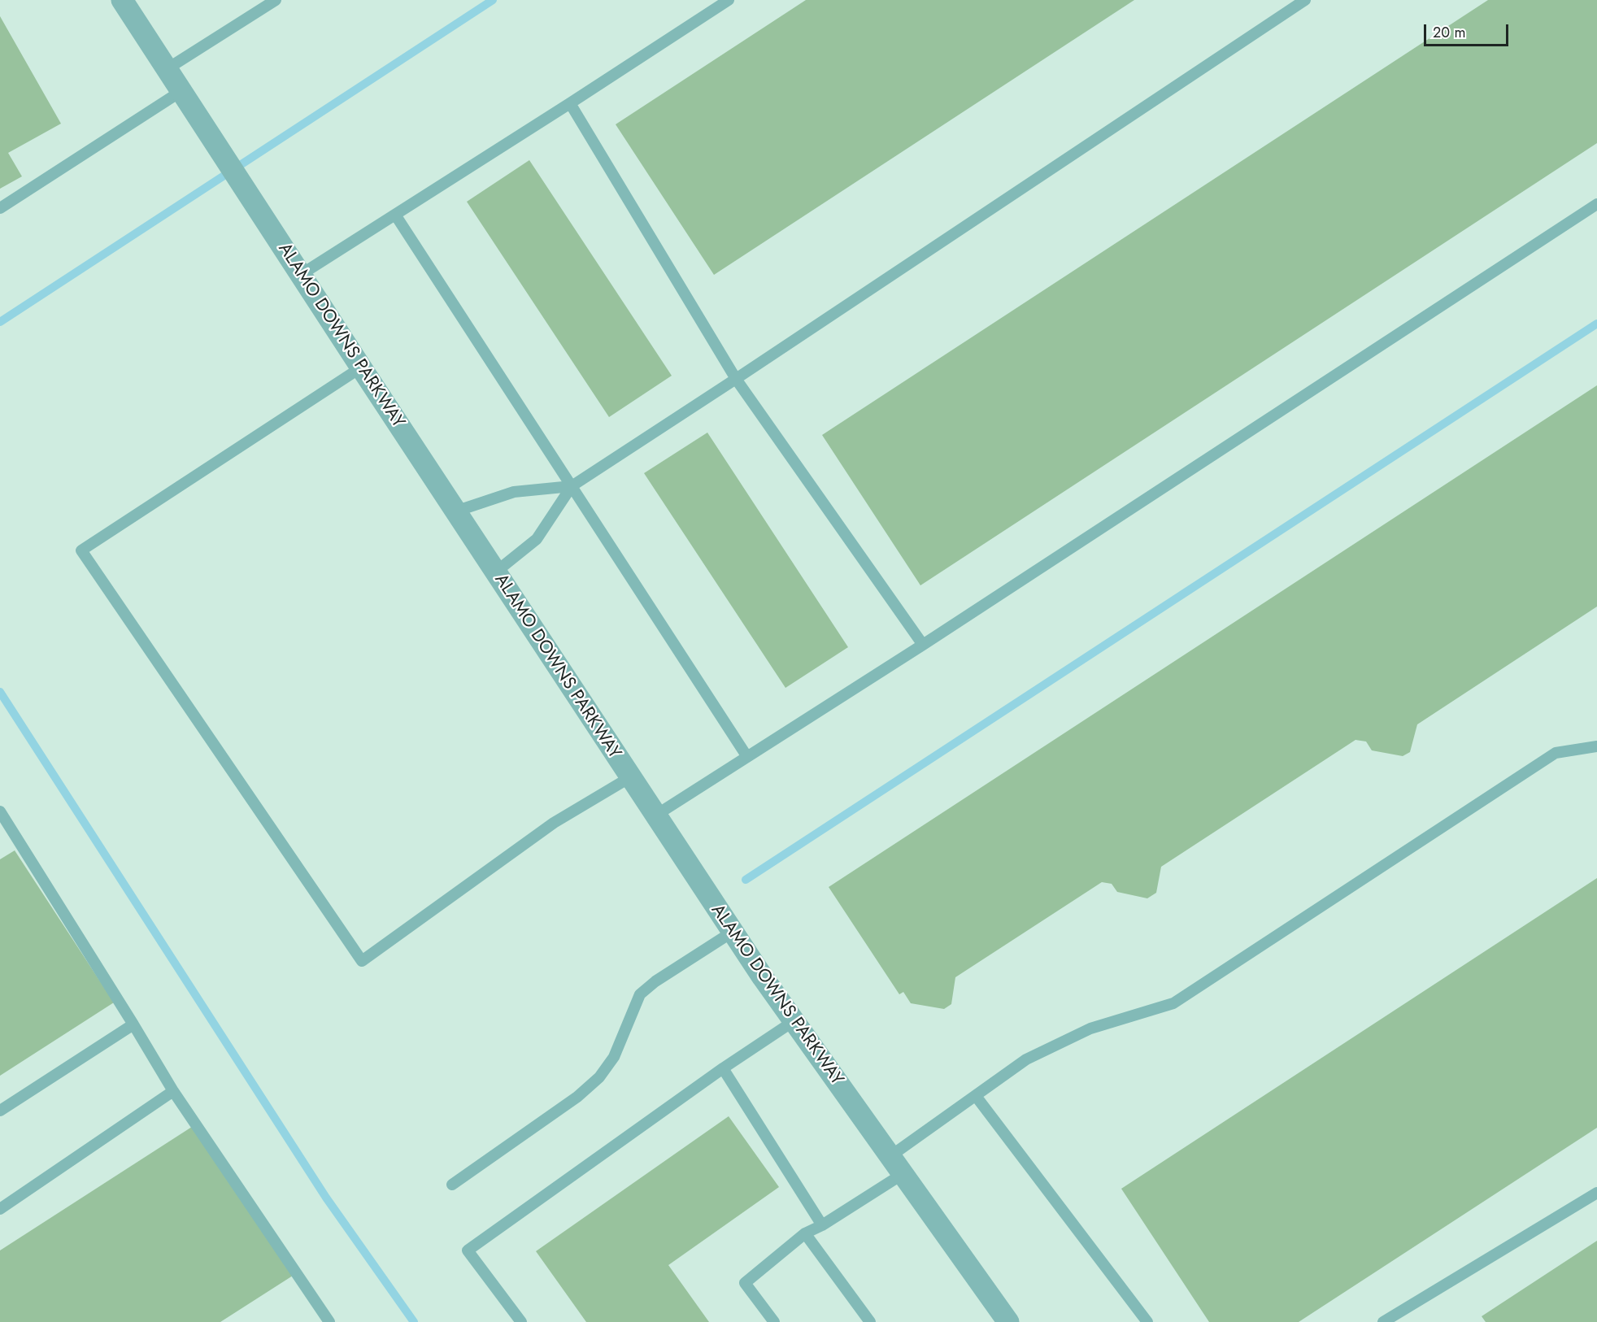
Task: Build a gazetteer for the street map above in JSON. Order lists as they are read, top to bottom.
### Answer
{
  "streets": {
    "street": ["ALAMO DOWNS PARKWAY"]
  },
  "scale_bar": "20 m"
}
